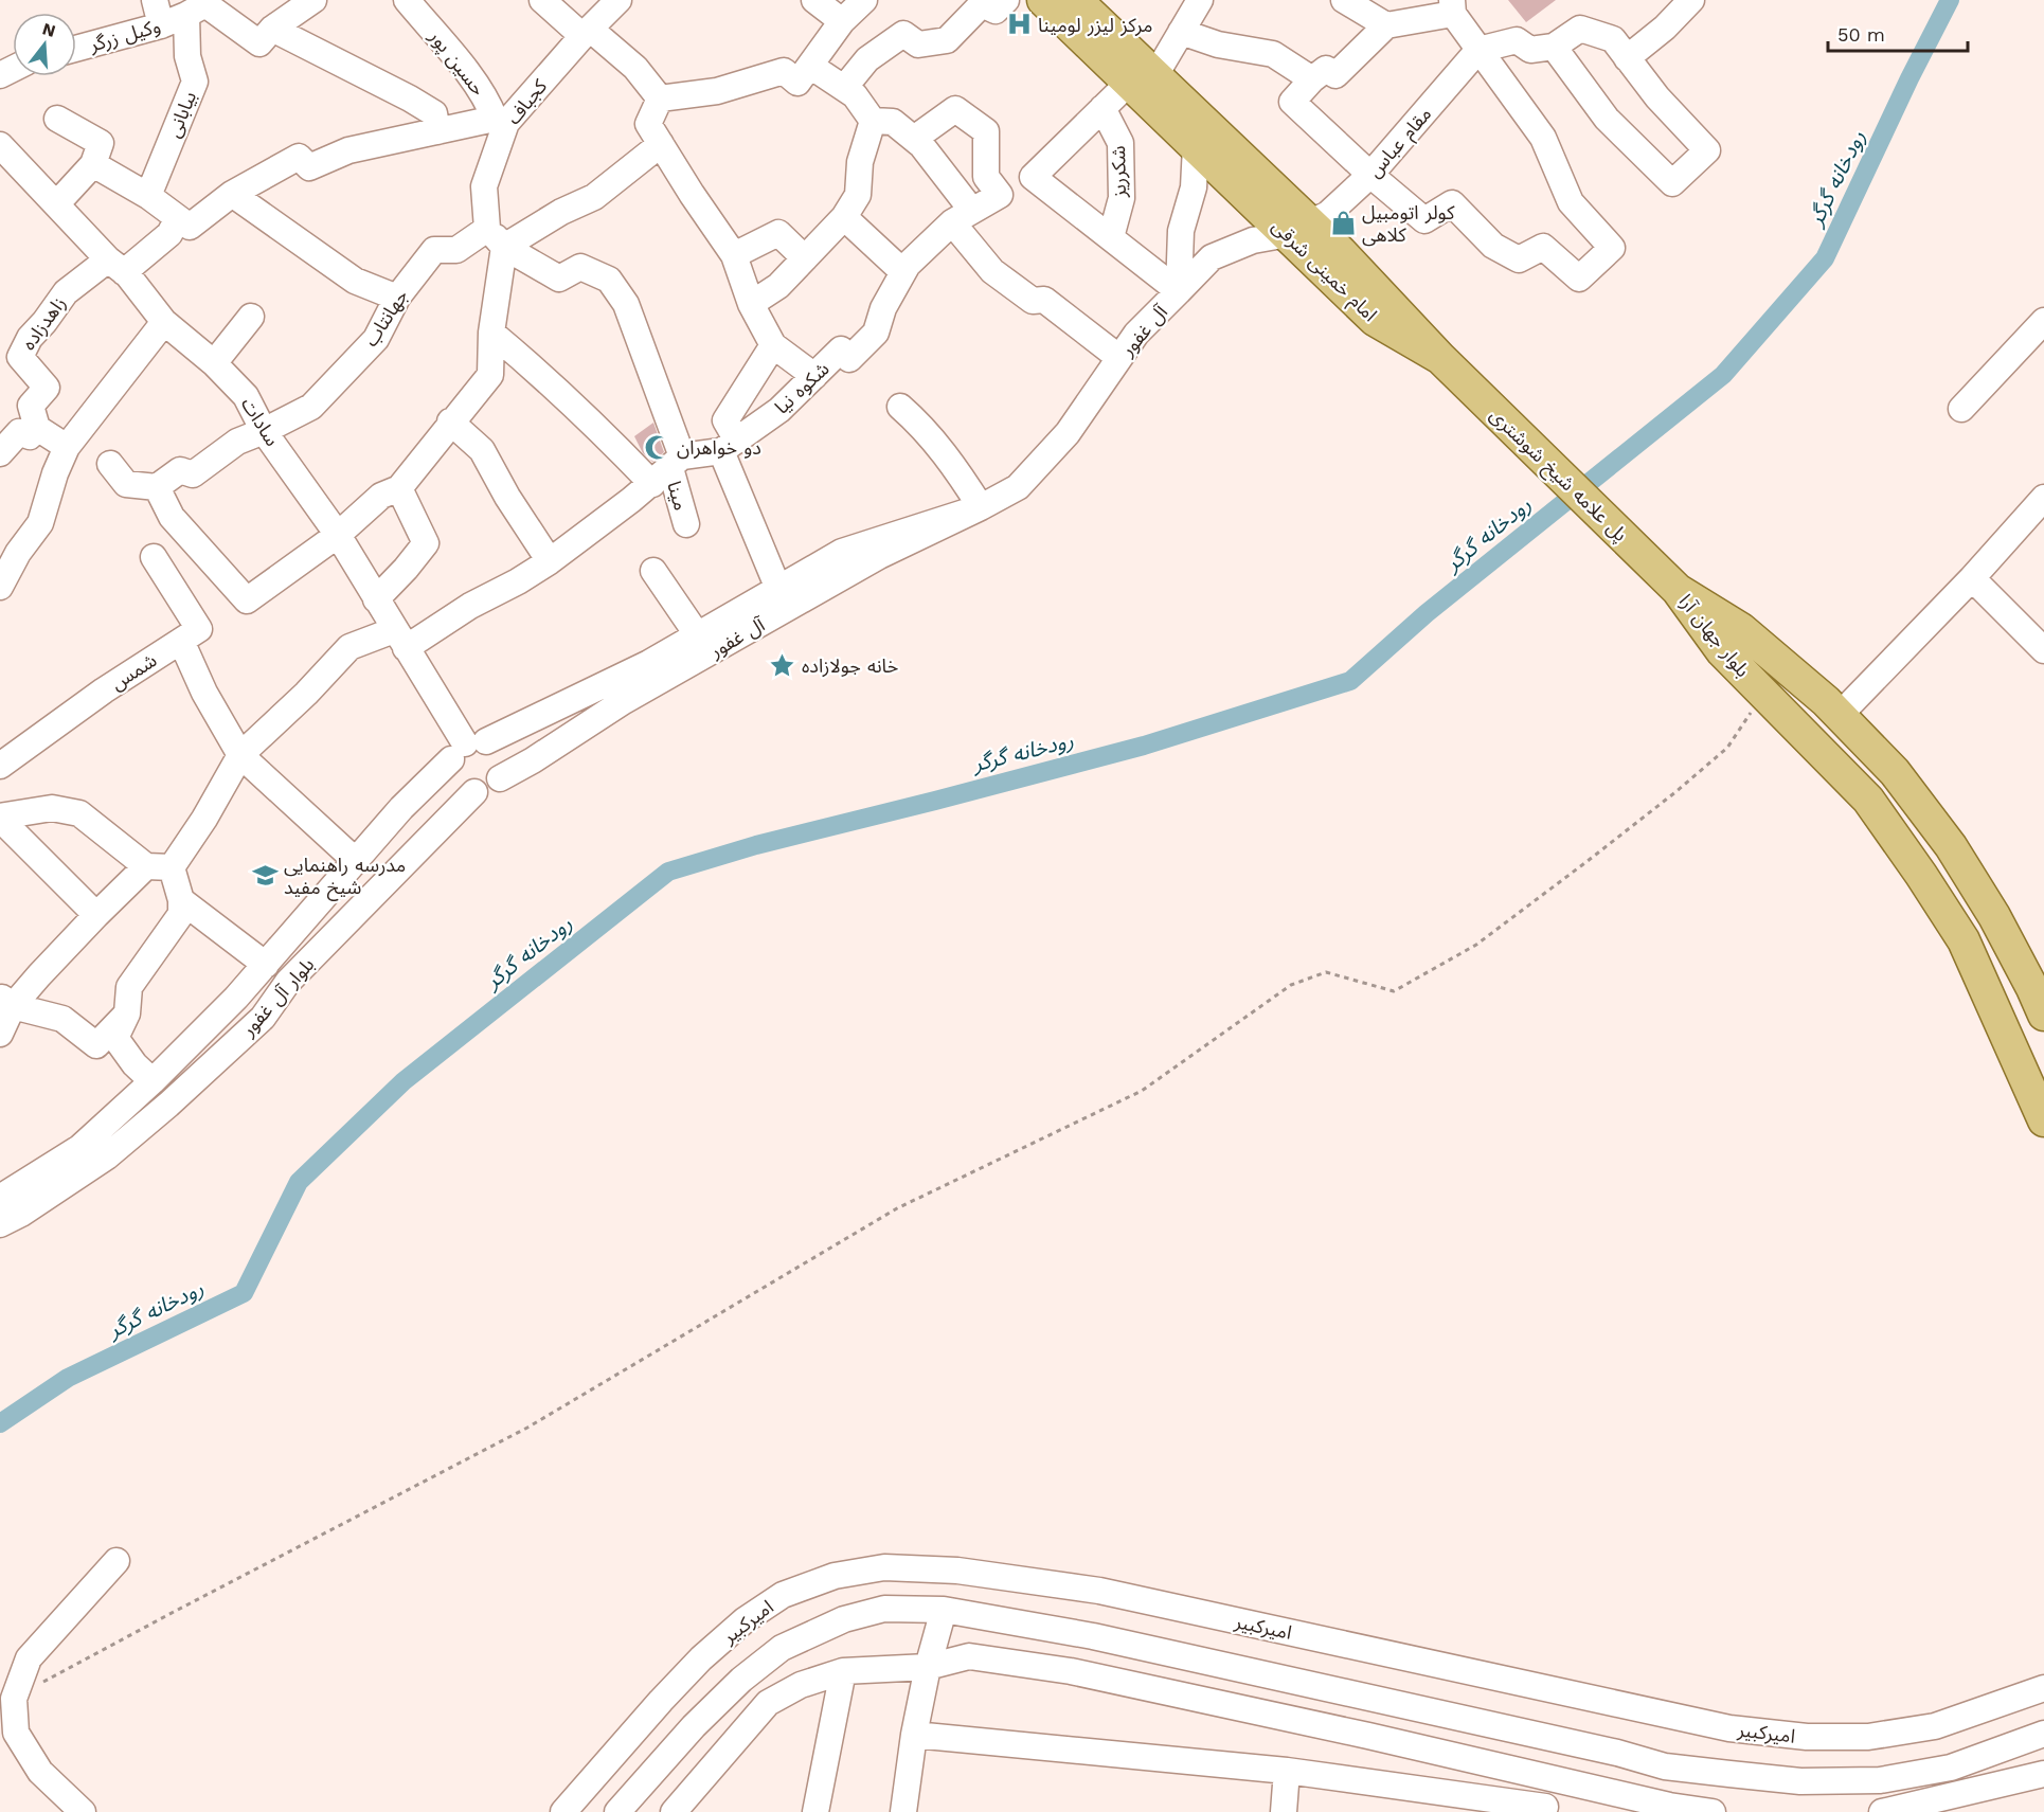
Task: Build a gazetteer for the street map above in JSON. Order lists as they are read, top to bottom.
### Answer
{
  "streets": {
    "main road": ["امام خمینی شرقی", "پل علامه شیخ شوشتری", "بلوار جهان آرا"],
    "street": [
      "وکیل زرگر",
      "حسین پور",
      "کجباف",
      "بیابانی",
      "مقام عباس",
      "شکرریز",
      "جهانتاب",
      "زاهدزاده",
      "آل غفور",
      "شکوه نیا",
      "سادات",
      "مینا",
      "شمس",
      "بلوار آل غفور",
      "امیرکبیر"
    ]
  },
  "crossings": [
    ["وکیل زرگر", "بیابانی"],
    ["حسین پور", "کجباف"],
    ["کجباف", "جهانتاب"],
    ["مقام عباس", "امام خمینی شرقی"],
    ["مقام عباس", "آل غفور"],
    ["امام خمینی شرقی", "آل غفور"],
    ["امام خمینی شرقی", "پل علامه شیخ شوشتری"],
    ["جهانتاب", "سادات"],
    ["زاهدزاده", "سادات"],
    ["آل غفور", "سادات"],
    ["آل غفور", "بلوار آل غفور"],
    ["شکوه نیا", "سادات"],
    ["شکوه نیا", "مینا"],
    ["سادات", "بلوار آل غفور"],
    ["پل علامه شیخ شوشتری", "بلوار جهان آرا"]
  ],
  "water": ["رودخانه گرگر"],
  "places": {
    "hospital": ["مرکز لیزر لومینا"],
    "shop": ["کولر اتومبیل کلاهی"],
    "mosque": ["دو خواهران"],
    "place": ["خانه جولازاده"],
    "school or university": ["مدرسه راهنمایی شیخ مفید"]
  },
  "scale_bar": "50 m",
  "north": "top"
}
